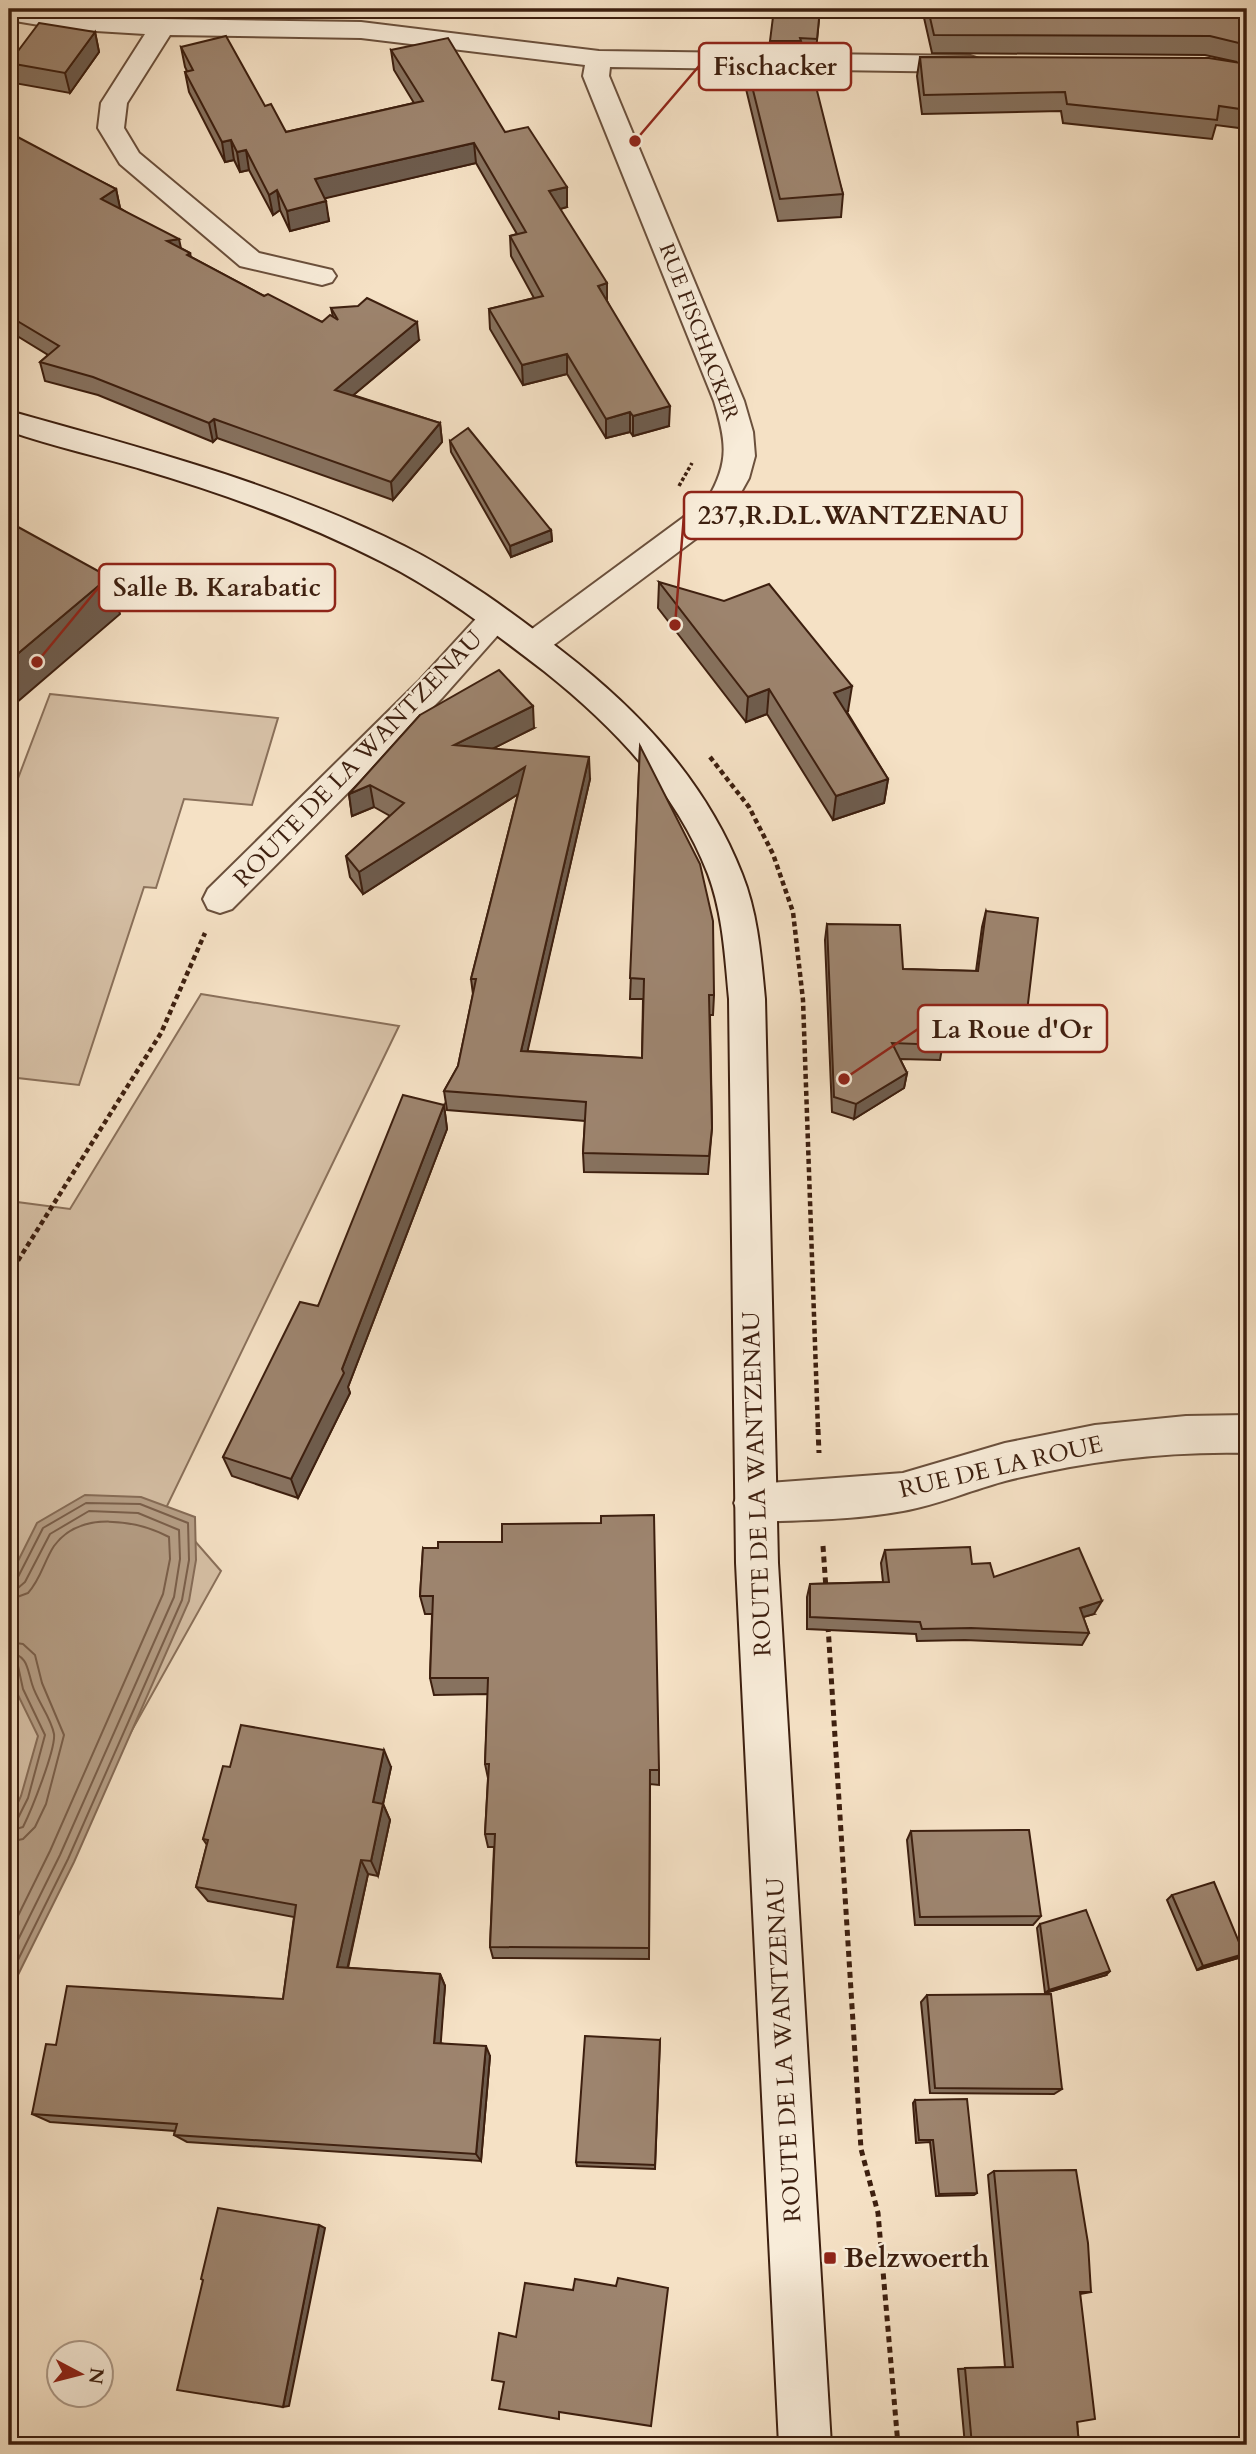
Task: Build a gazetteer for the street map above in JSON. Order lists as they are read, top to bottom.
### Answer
{
  "streets": {
    "street": ["RUE FISCHACKER", "ROUTE DE LA WANTZENAU", "RUE DE LA ROUE"]
  },
  "crossings": [
    ["RUE FISCHACKER", "ROUTE DE LA WANTZENAU"],
    ["ROUTE DE LA WANTZENAU", "RUE DE LA ROUE"]
  ],
  "places": {
    "other": [
      "Fischacker",
      "237,R.D.L.WANTZENAU",
      "Salle B. Karabatic",
      "La Roue d'Or"
    ],
    "transit": ["Belzwoerth"]
  },
  "north": "right"
}
